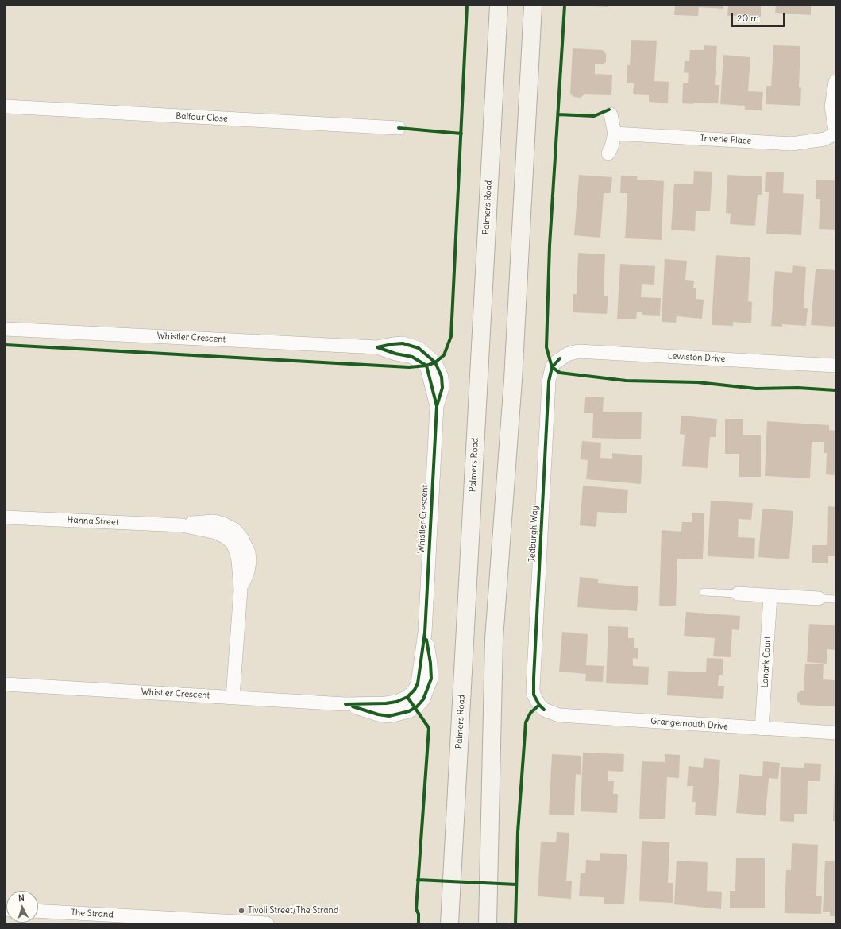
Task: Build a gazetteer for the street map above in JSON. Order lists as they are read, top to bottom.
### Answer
{
  "streets": {
    "main road": ["Palmers Road"],
    "street": [
      "Balfour Close",
      "Inverie Place",
      "Whistler Crescent",
      "Lewiston Drive",
      "Hanna Street",
      "Jedburgh Way",
      "Lanark Court",
      "Grangemouth Drive",
      "The Strand"
    ]
  },
  "crossings": [
    ["Whistler Crescent", "Hanna Street"],
    ["Lewiston Drive", "Jedburgh Way"],
    ["Jedburgh Way", "Grangemouth Drive"],
    ["Lanark Court", "Grangemouth Drive"]
  ],
  "places": ["Tivoli Street/The Strand"],
  "scale_bar": "20 m",
  "north": "top"
}
